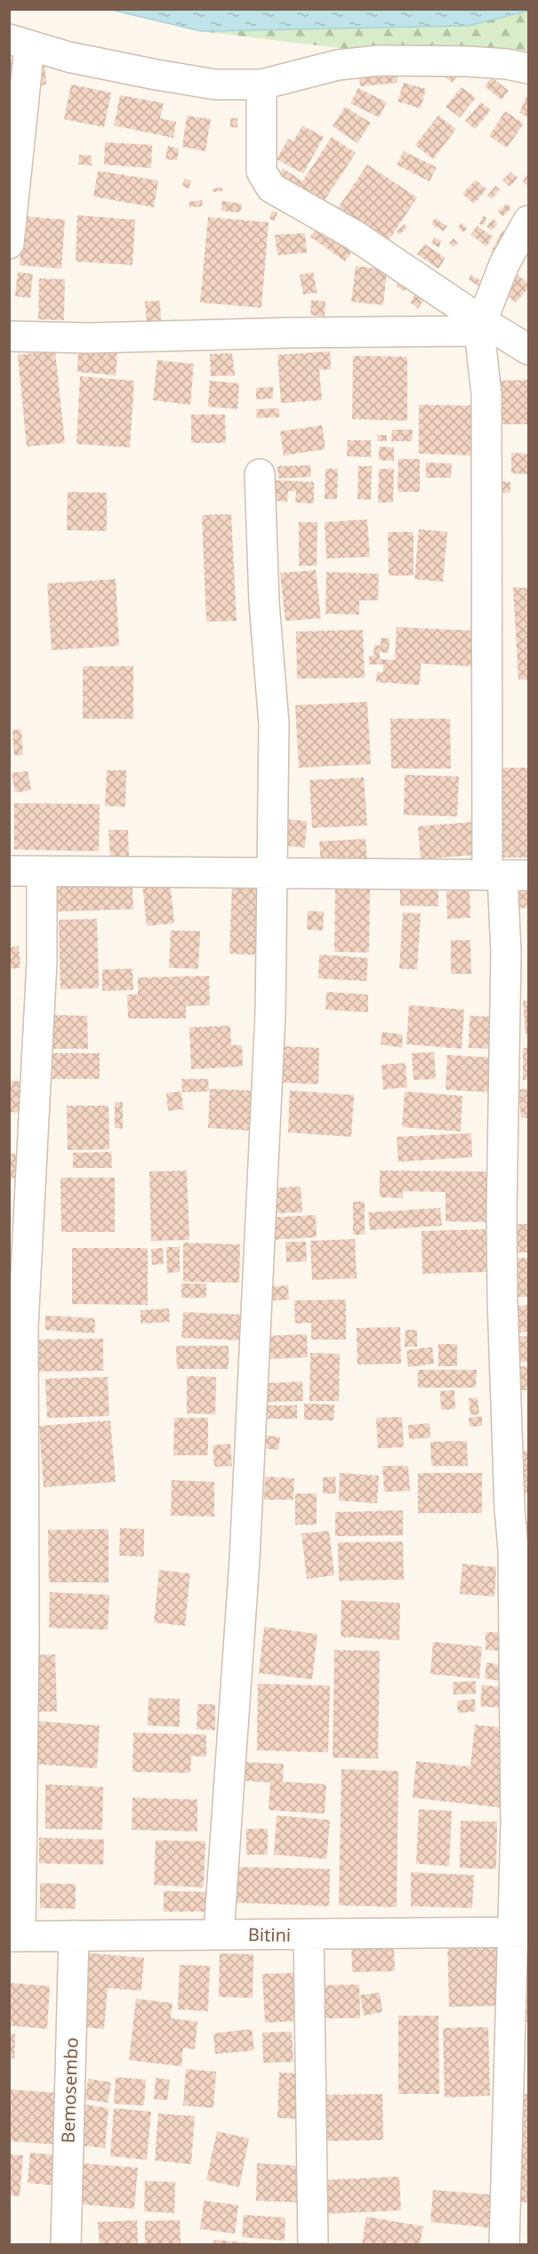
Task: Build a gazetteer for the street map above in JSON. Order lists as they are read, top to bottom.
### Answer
{
  "streets": {
    "street": ["Bitini", "Bemosembo"]
  },
  "crossings": [
    ["Bitini", "Bemosembo"]
  ]
}
